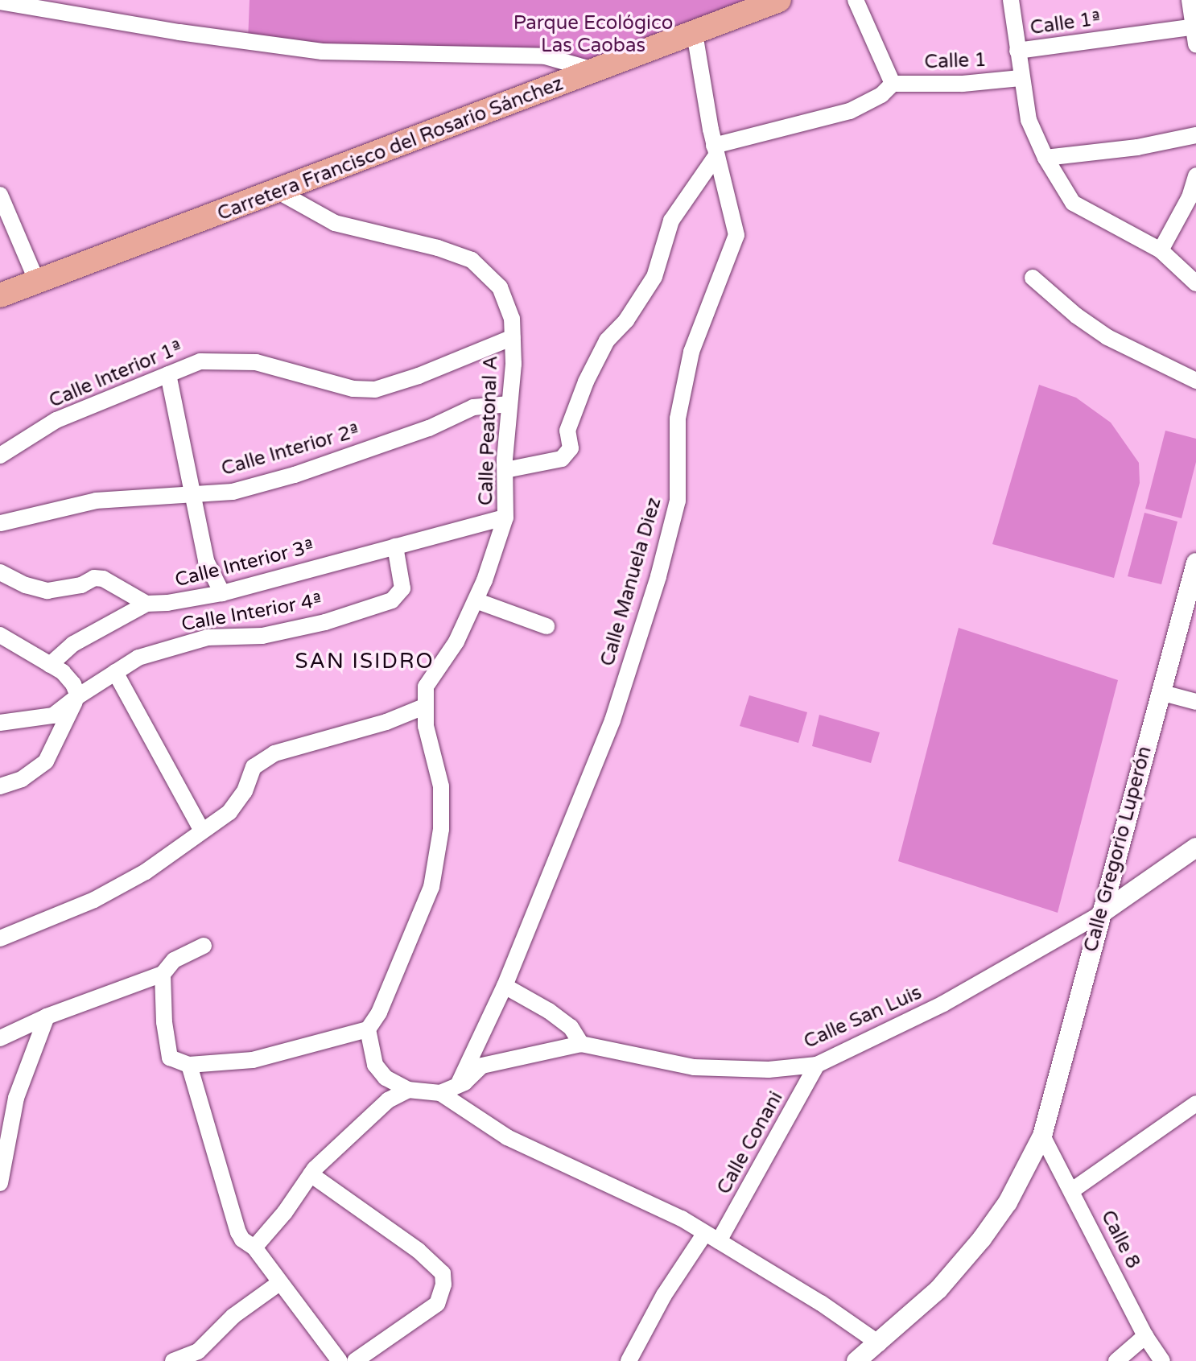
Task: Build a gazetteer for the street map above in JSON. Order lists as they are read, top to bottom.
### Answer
{
  "streets": {
    "main road": ["Carretera Francisco del Rosario Sánchez"],
    "street": [
      "Calle 1ª",
      "Calle 1",
      "Calle Interior 1ª",
      "Calle Peatonal A",
      "Calle Interior 2ª",
      "Calle Interior 3ª",
      "Calle Manuela Diez",
      "Calle Interior 4ª",
      "Calle Gregorio Luperón",
      "Calle San Luis",
      "Calle Conani",
      "Calle 8"
    ]
  },
  "crossings": [
    ["Carretera Francisco del Rosario Sánchez", "Calle Peatonal A"],
    ["Carretera Francisco del Rosario Sánchez", "Calle Manuela Diez"],
    ["Calle Interior 1ª", "Calle Peatonal A"],
    ["Calle Peatonal A", "Calle Interior 2ª"],
    ["Calle Peatonal A", "Calle Interior 3ª"],
    ["Calle Interior 3ª", "Calle Interior 4ª"],
    ["Calle Gregorio Luperón", "Calle San Luis"],
    ["Calle Gregorio Luperón", "Calle 8"],
    ["Calle San Luis", "Calle Conani"]
  ],
  "districts": ["SAN ISIDRO"],
  "parks": ["Parque Ecológico Las Caobas"]
}
